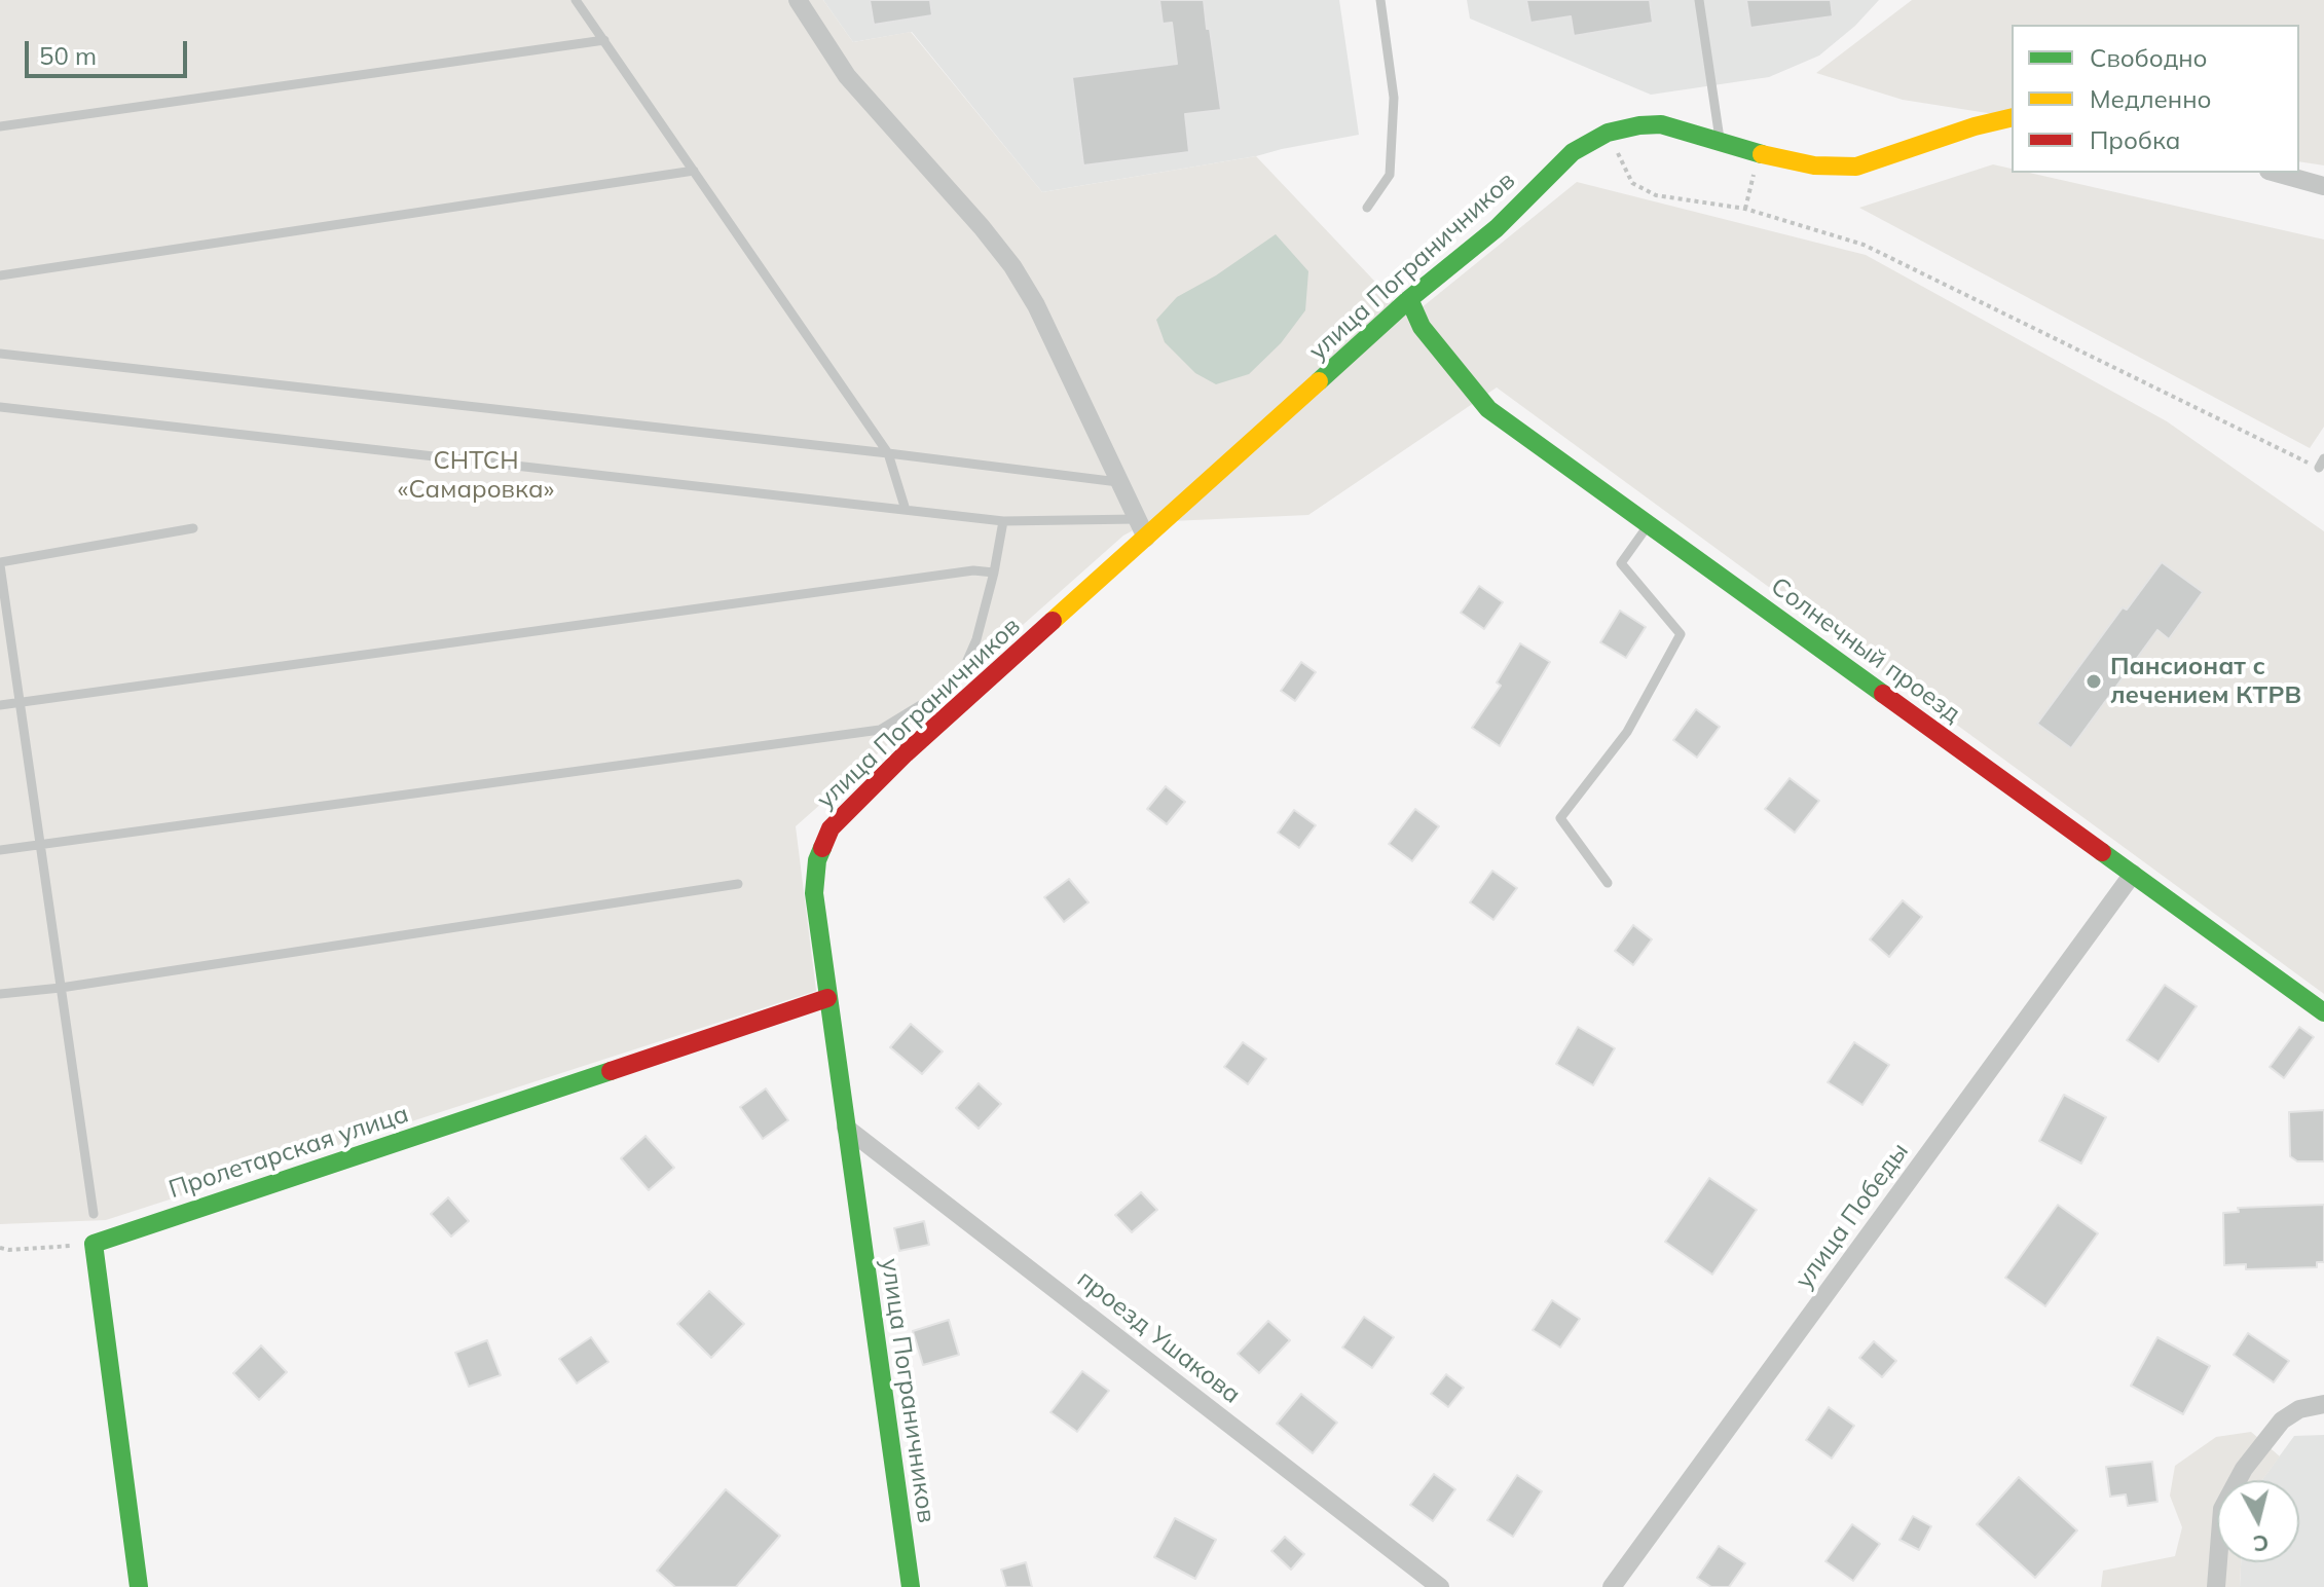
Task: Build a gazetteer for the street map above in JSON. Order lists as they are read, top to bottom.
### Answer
{
  "streets": {
    "street": [
      "улица Пограничников",
      "Солнечный проезд",
      "Пролетарская улица",
      "улица Победы",
      "проезд Ушакова"
    ]
  },
  "crossings": [
    ["улица Пограничников", "Солнечный проезд"],
    ["улица Пограничников", "Пролетарская улица"],
    ["улица Пограничников", "проезд Ушакова"],
    ["Солнечный проезд", "улица Победы"]
  ],
  "parks": ["СНТСН «Самаровка»"],
  "places": ["Пансионат с лечением КТРВ"],
  "legend": ["Свободно", "Медленно", "Пробка"],
  "scale_bar": "50 m",
  "north": "bottom"
}
